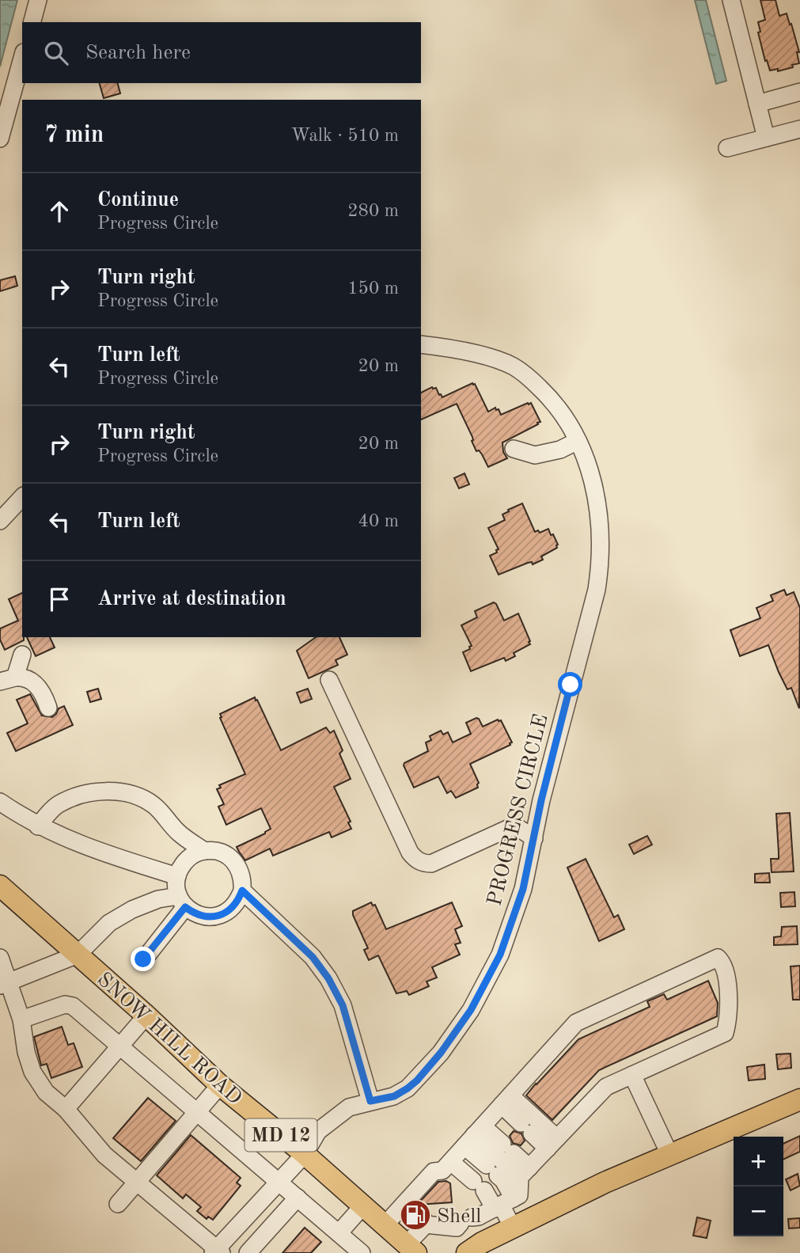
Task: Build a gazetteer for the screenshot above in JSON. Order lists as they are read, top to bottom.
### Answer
{
  "streets": {
    "main road": ["SNOW HILL ROAD", "MD 12"],
    "street": ["PROGRESS CIRCLE"]
  },
  "crossings": [
    ["PROGRESS CIRCLE", "SNOW HILL ROAD"]
  ],
  "places": {
    "fuel station": ["Shell"]
  },
  "page": {
    "search": "Search here",
    "heading": ["7 min", "Walk · 510 m"],
    "list": [
      ["Continue", "Progress Circle", "280 m"],
      ["Turn right", "Progress Circle", "150 m"],
      ["Turn left", "Progress Circle", "20 m"],
      ["Turn right", "Progress Circle", "20 m"],
      ["Turn left", "40 m"],
      "Arrive at destination"
    ],
    "map_buttons": ["+", "−"]
  }
}
